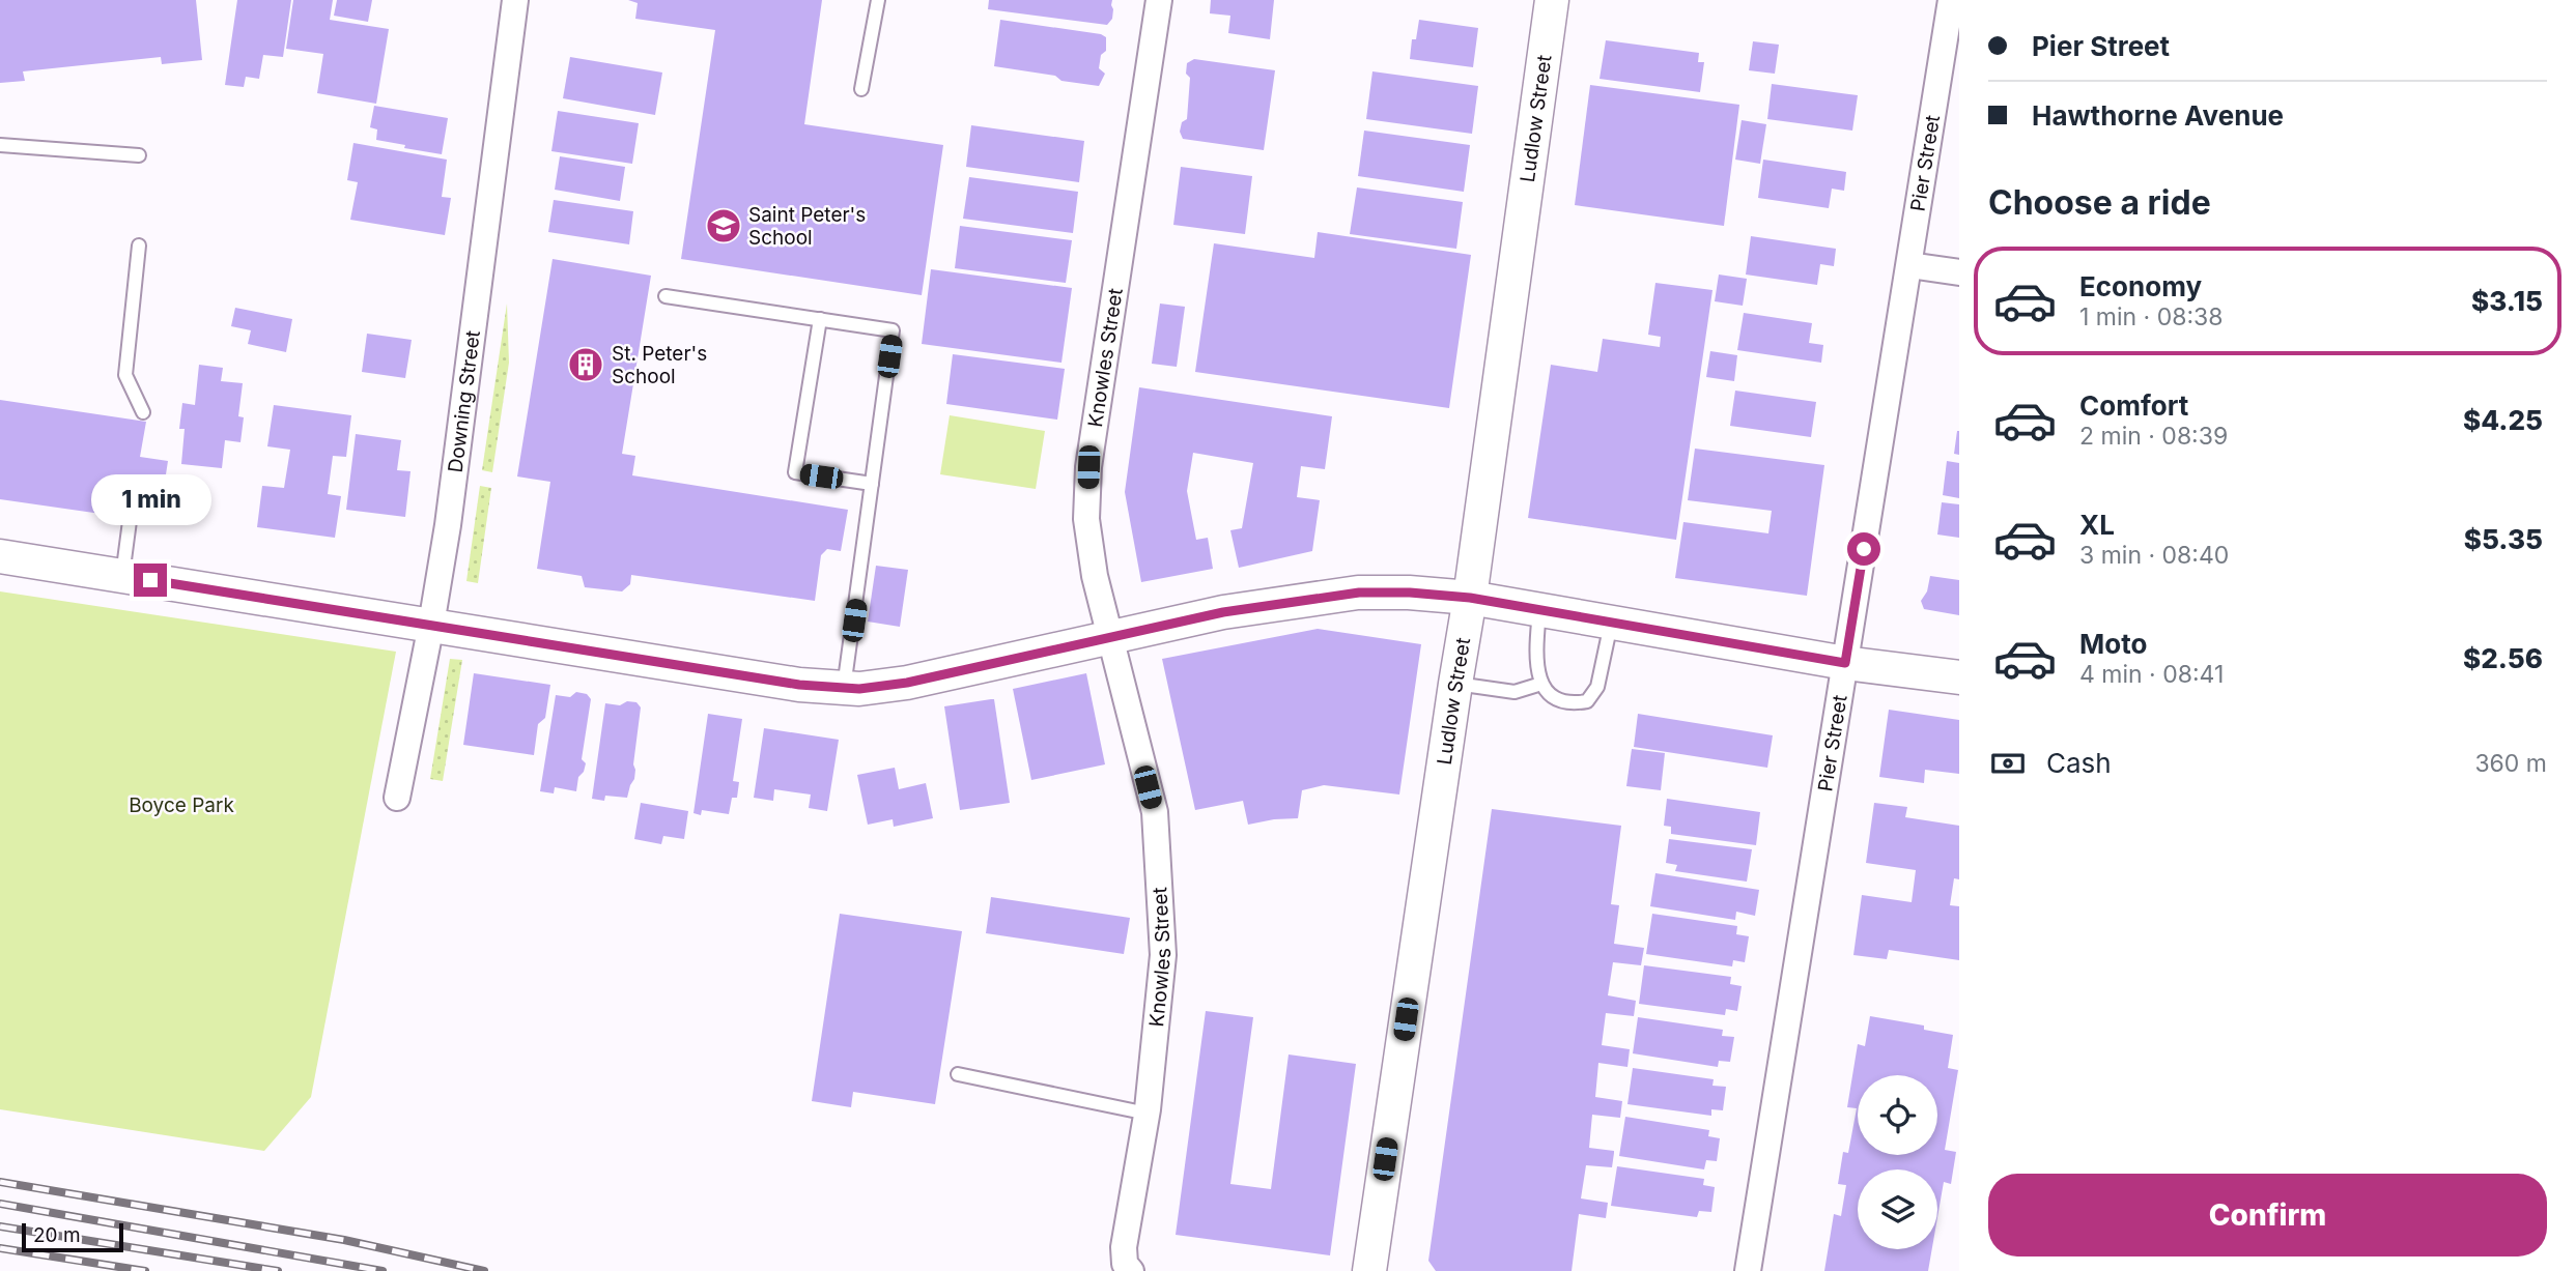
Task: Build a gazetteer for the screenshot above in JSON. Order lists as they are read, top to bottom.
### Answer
{
  "streets": {
    "street": [
      "Ludlow Street",
      "Pier Street",
      "Knowles Street",
      "Downing Street"
    ]
  },
  "parks": ["Boyce Park"],
  "places": {
    "school or university": ["Saint Peter's School"],
    "building": ["St. Peter's School"]
  },
  "scale_bar": "20 m",
  "page": {
    "banner": ["Pier Street", "Hawthorne Avenue"],
    "heading": "Choose a ride",
    "list": [
      {
        "name": "Economy",
        "note": "1 min · 08:38",
        "value": "$3.15"
      },
      {
        "name": "Comfort",
        "note": "2 min · 08:39",
        "value": "$4.25"
      },
      {
        "name": "XL",
        "note": "3 min · 08:40",
        "value": "$5.35"
      },
      {
        "name": "Moto",
        "note": "4 min · 08:41",
        "value": "$2.56"
      }
    ],
    "bubble": "1 min",
    "pay": ["Cash", "360 m"],
    "buttons": "Confirm",
    "scale": "20 m"
  }
}
